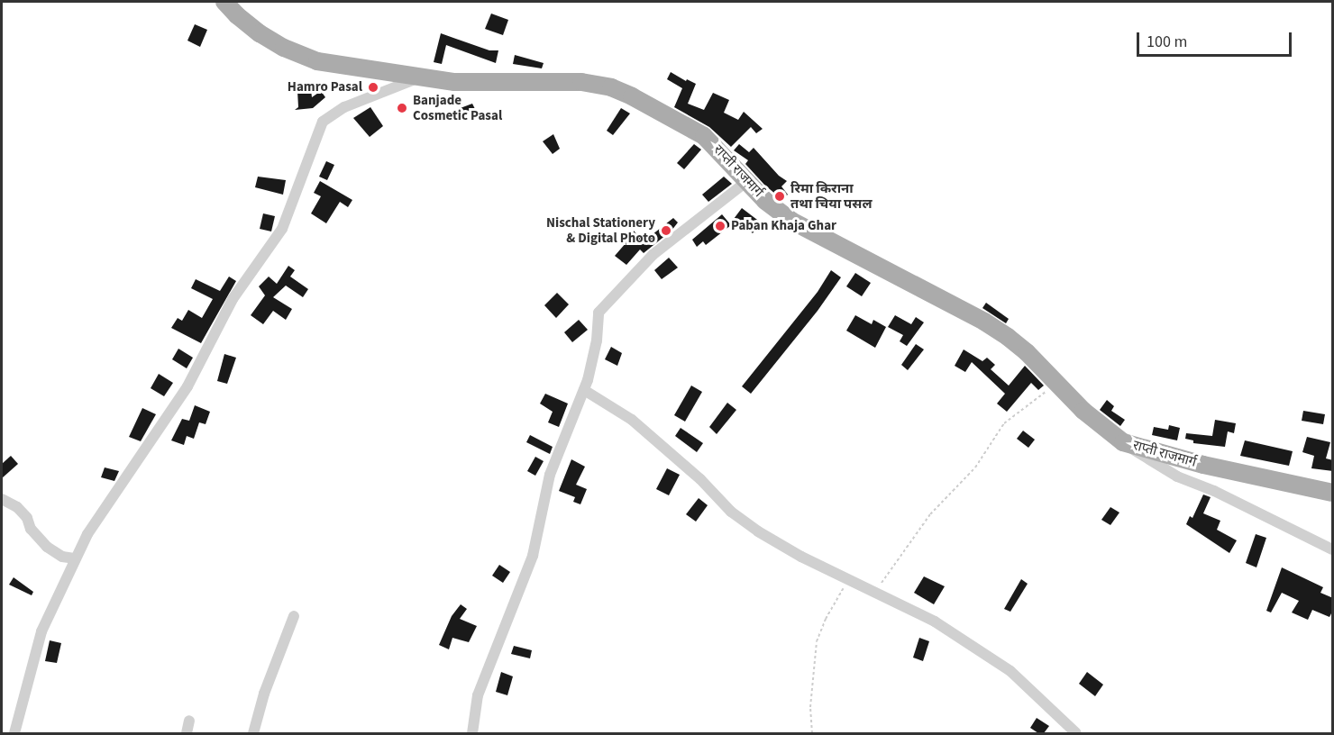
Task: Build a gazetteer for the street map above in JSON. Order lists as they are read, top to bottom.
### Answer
{
  "streets": {
    "main road": ["राप्ती राजमार्ग"]
  },
  "places": [
    "Hamro Pasal",
    "Banjade Cosmetic Pasal",
    "रिमा किराना तथा चिया पसल",
    "Paban Khaja Ghar",
    "Nischal Stationery & Digital Photo"
  ],
  "scale_bar": "100 m"
}
